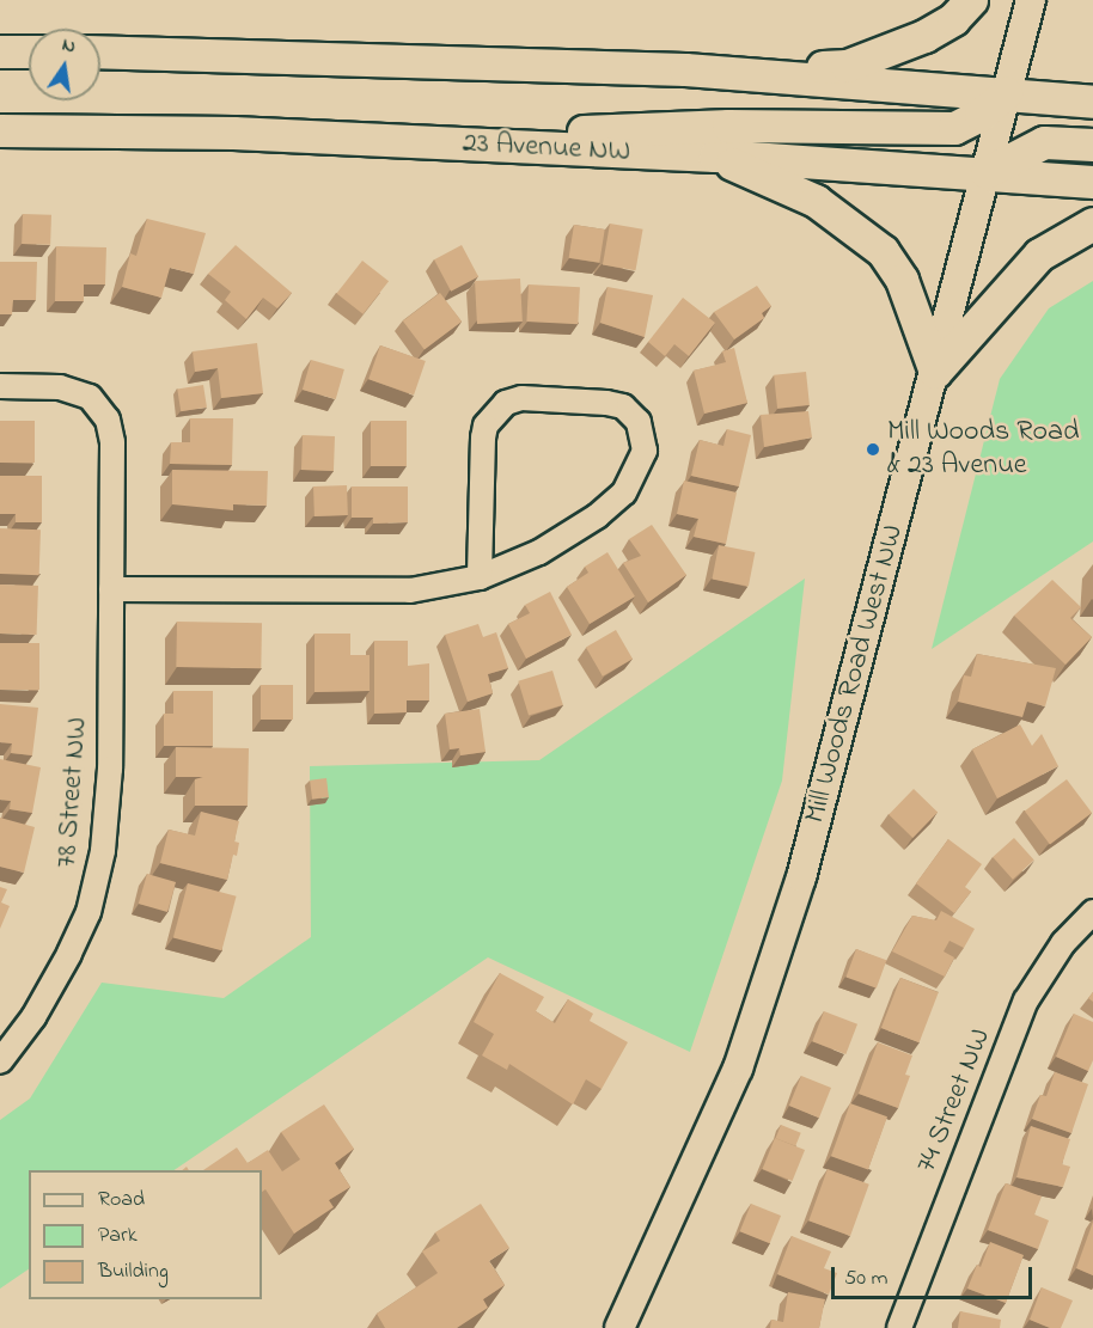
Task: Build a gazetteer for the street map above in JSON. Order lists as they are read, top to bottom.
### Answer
{
  "streets": {
    "main road": ["23 Avenue NW"],
    "street": ["Mill Woods Road West NW", "78 Street NW", "74 Street NW"]
  },
  "crossings": [
    ["23 Avenue NW", "Mill Woods Road West NW"]
  ],
  "places": ["Mill Woods Road & 23 Avenue"],
  "legend": ["Road", "Park", "Building"],
  "scale_bar": "50 m",
  "north": "top"
}
